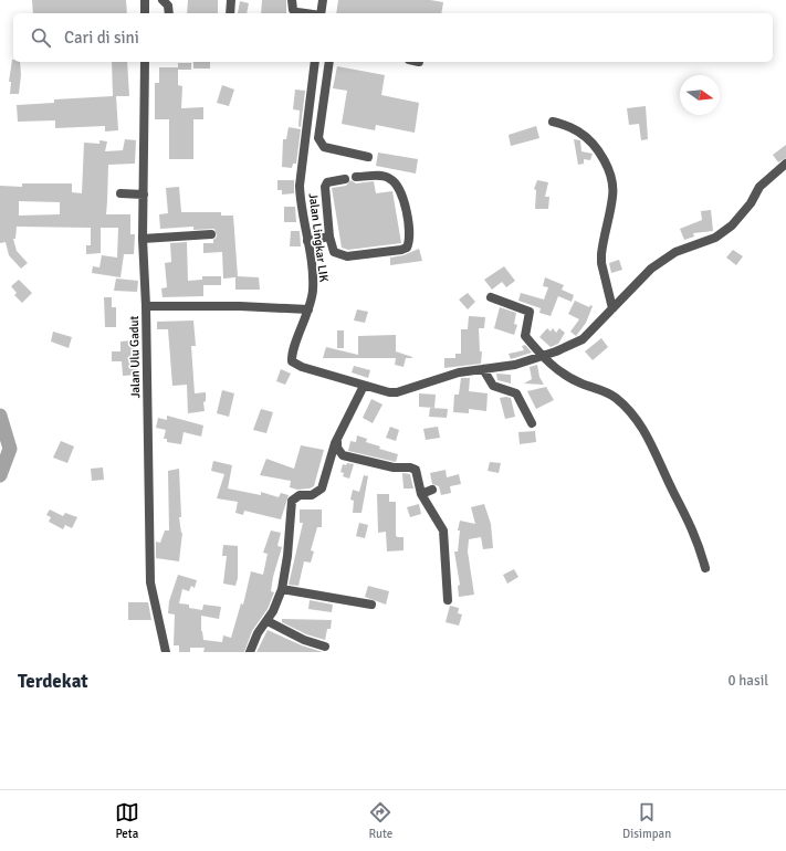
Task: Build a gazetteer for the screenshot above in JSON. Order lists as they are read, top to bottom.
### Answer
{
  "streets": {
    "street": ["Jalan Lingkar LIK", "Jalan Ulu Gadut"]
  },
  "north": "right",
  "page": {
    "search": "Cari di sini",
    "heading": ["Terdekat", "0 hasil"],
    "nav": ["Peta", "Rute", "Disimpan"]
  }
}
